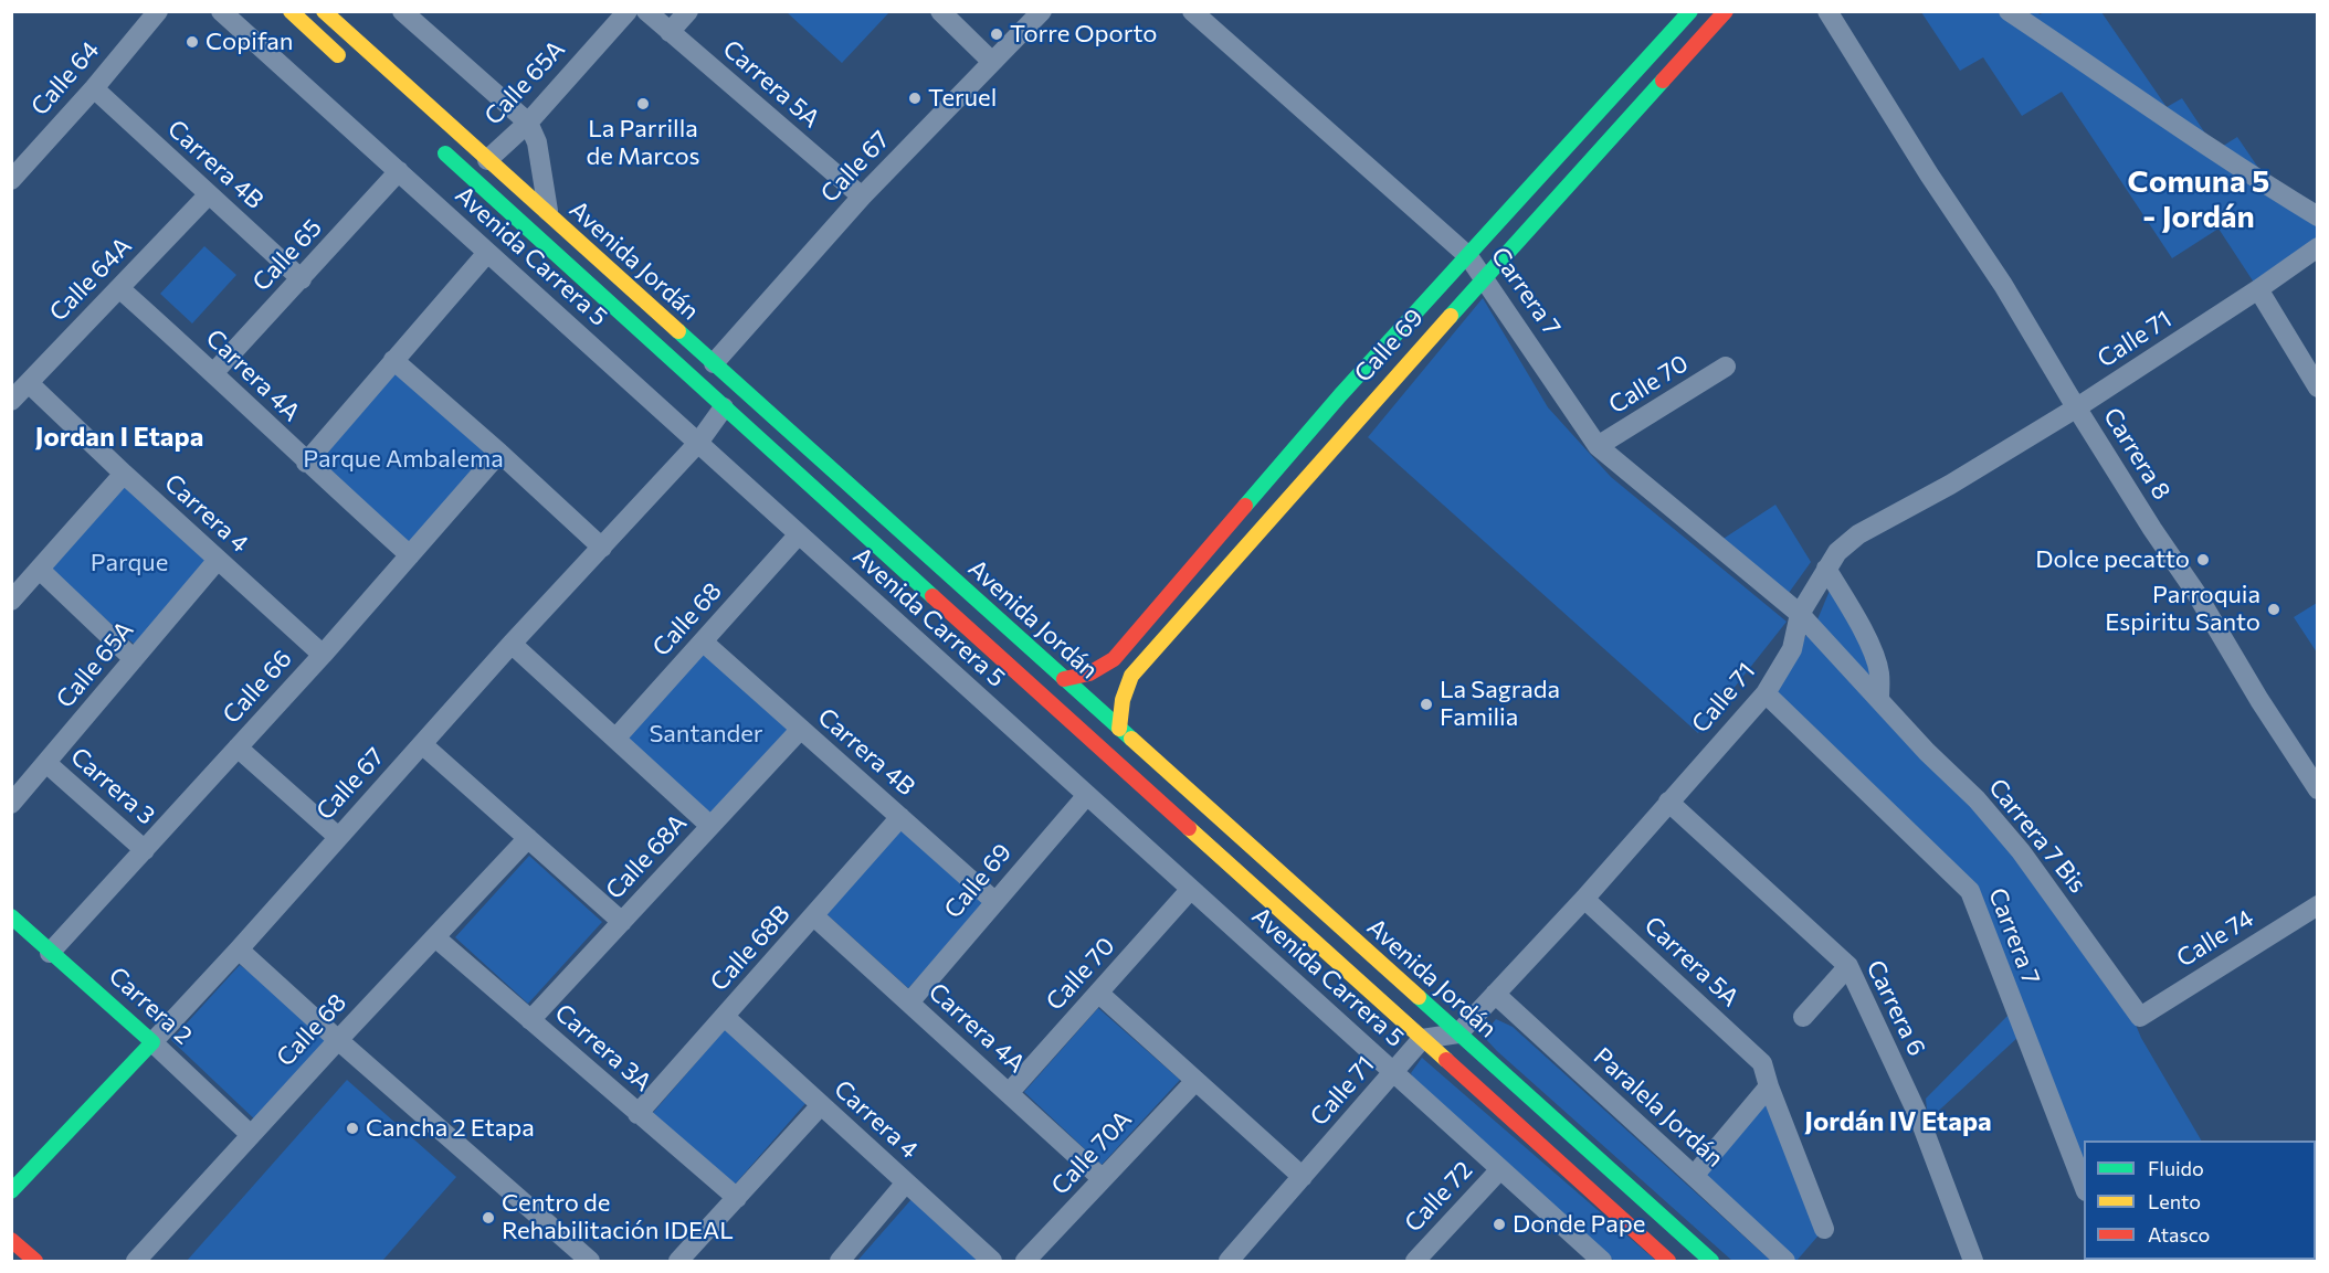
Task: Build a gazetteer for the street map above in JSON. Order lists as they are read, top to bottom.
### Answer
{
  "streets": {
    "main road": [
      "Calle 67",
      "Avenida Jordán",
      "Calle 69",
      "Carrera 2"
    ],
    "street": [
      "Calle 64",
      "Calle 65A",
      "Carrera 5A",
      "Carrera 4B",
      "Calle 65",
      "Avenida Carrera 5",
      "Calle 64A",
      "Carrera 7",
      "Calle 71",
      "Carrera 4A",
      "Calle 70",
      "Carrera 8",
      "Carrera 4",
      "Calle 68",
      "Calle 66",
      "Carrera 3",
      "Carrera 7 Bis",
      "Calle 68A",
      "Calle 74",
      "Calle 68B",
      "Carrera 6",
      "Carrera 3A",
      "Paralela Jordán",
      "Calle 70A",
      "Calle 72"
    ]
  },
  "crossings": [
    ["Calle 64", "Carrera 4B"],
    ["Calle 65A", "Avenida Carrera 5"],
    ["Calle 65A", "Avenida Jordán"],
    ["Calle 65A", "Carrera 4"],
    ["Calle 65A", "Carrera 3"],
    ["Carrera 5A", "Calle 67"],
    ["Carrera 5A", "Calle 71"],
    ["Carrera 4B", "Calle 65"],
    ["Carrera 4B", "Calle 64A"],
    ["Carrera 4B", "Calle 69"],
    ["Carrera 4B", "Calle 68"],
    ["Carrera 4B", "Calle 68A"],
    ["Carrera 4B", "Calle 68B"],
    ["Calle 67", "Avenida Carrera 5"],
    ["Calle 67", "Avenida Jordán"],
    ["Calle 67", "Carrera 2"],
    ["Calle 65", "Avenida Carrera 5"],
    ["Calle 65", "Carrera 4A"],
    ["Avenida Carrera 5", "Avenida Jordán"],
    ["Avenida Carrera 5", "Calle 71"],
    ["Avenida Carrera 5", "Calle 69"],
    ["Avenida Carrera 5", "Calle 70"],
    ["Avenida Carrera 5", "Calle 68"],
    ["Avenida Carrera 5", "Calle 72"],
    ["Avenida Jordán", "Calle 71"],
    ["Avenida Jordán", "Calle 69"],
    ["Calle 64A", "Carrera 4A"],
    ["Calle 64A", "Carrera 4"],
    ["Carrera 7", "Calle 71"],
    ["Carrera 7", "Calle 69"],
    ["Carrera 7", "Calle 70"],
    ["Carrera 7", "Carrera 7 Bis"],
    ["Calle 71", "Carrera 8"],
    ["Calle 71", "Carrera 7 Bis"],
    ["Calle 71", "Carrera 6"],
    ["Calle 71", "Paralela Jordán"],
    ["Calle 69", "Carrera 4A"],
    ["Carrera 4A", "Calle 70"],
    ["Carrera 4A", "Calle 66"],
    ["Carrera 4A", "Calle 68B"],
    ["Carrera 4A", "Calle 70A"],
    ["Carrera 4", "Calle 66"],
    ["Carrera 4", "Calle 68B"],
    ["Calle 68", "Carrera 2"],
    ["Calle 68", "Carrera 3A"],
    ["Calle 66", "Carrera 3"],
    ["Calle 66", "Carrera 2"],
    ["Carrera 7 Bis", "Calle 74"],
    ["Calle 68A", "Carrera 3A"],
    ["Calle 68B", "Carrera 3A"]
  ],
  "districts": ["Comuna 5 - Jordán", "Jordan I Etapa", "Jordán IV Etapa"],
  "parks": ["Parque Ambalema", "Parque", "Santander"],
  "places": [
    "Torre Oporto",
    "Copifan",
    "Teruel",
    "La Parrilla de Marcos",
    "Dolce pecatto",
    "Parroquia Espiritu Santo",
    "La Sagrada Familia",
    "Cancha 2 Etapa",
    "Centro de Rehabilitación IDEAL",
    "Donde Pape"
  ],
  "legend": ["Fluido", "Lento", "Atasco"]
}
